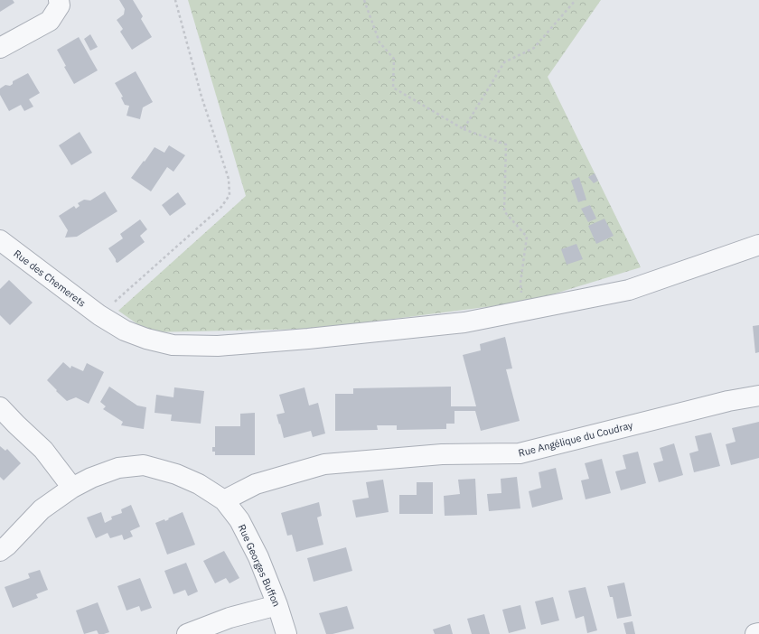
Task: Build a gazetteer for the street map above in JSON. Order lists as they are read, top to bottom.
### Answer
{
  "streets": {
    "street": ["Rue des Chemerets", "Rue Angélique du Coudray", "Rue Georges Buffon"]
  },
  "crossings": [
    ["Rue Angélique du Coudray", "Rue Georges Buffon"]
  ]
}
